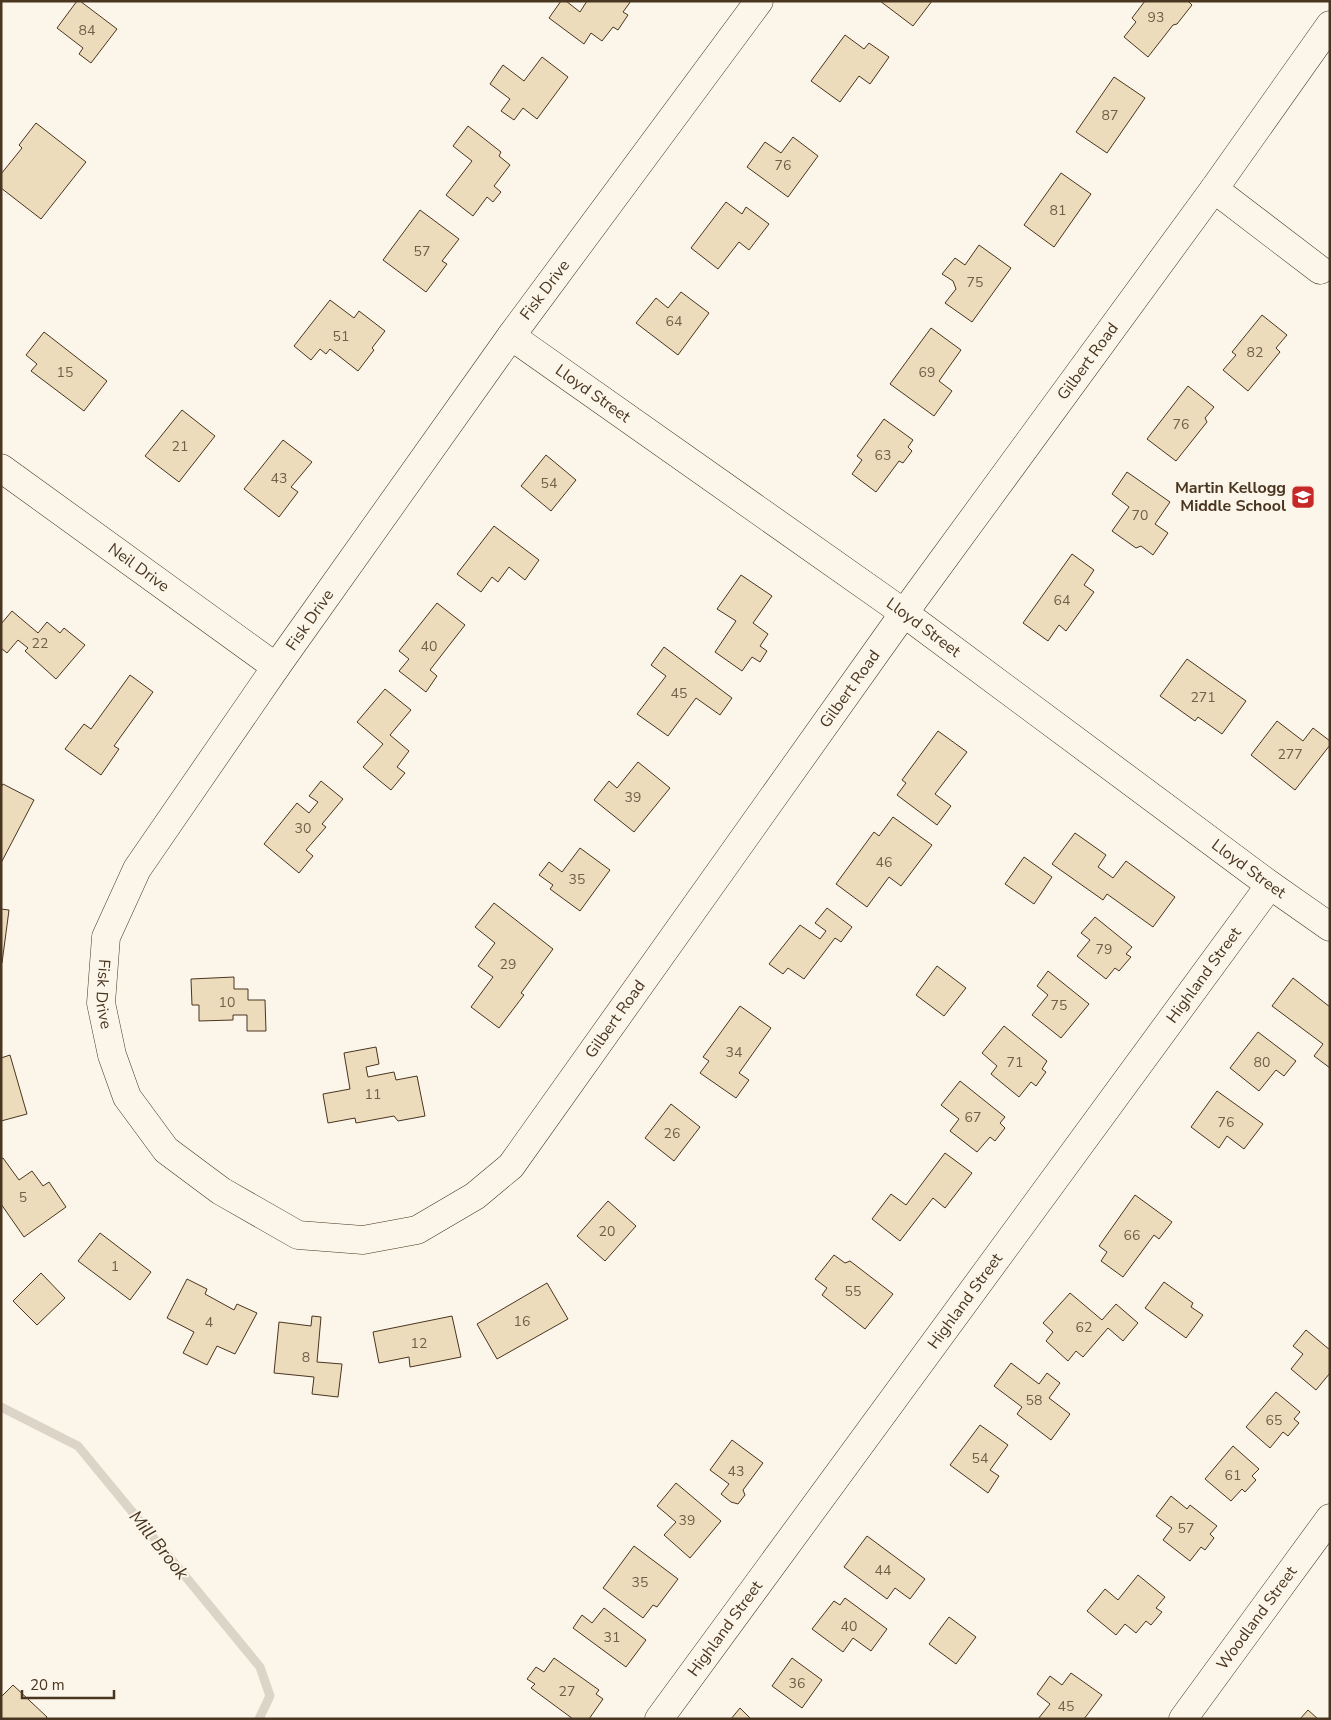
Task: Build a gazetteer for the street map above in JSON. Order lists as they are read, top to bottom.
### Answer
{
  "streets": {
    "street": [
      "Fisk Drive",
      "Gilbert Road",
      "Lloyd Street",
      "Neil Drive",
      "Highland Street",
      "Woodland Street"
    ]
  },
  "crossings": [
    ["Fisk Drive", "Gilbert Road"],
    ["Fisk Drive", "Lloyd Street"],
    ["Fisk Drive", "Neil Drive"],
    ["Gilbert Road", "Lloyd Street"],
    ["Lloyd Street", "Highland Street"]
  ],
  "water": ["Mill Brook"],
  "places": {
    "school or university": ["Martin Kellogg Middle School"]
  },
  "house_numbers": [
    "93",
    "84",
    "87",
    "76",
    "81",
    "57",
    "75",
    "64",
    "51",
    "82",
    "15",
    "69",
    "76",
    "21",
    "63",
    "43",
    "54",
    "70",
    "64",
    "22",
    "40",
    "45",
    "271",
    "277",
    "39",
    "30",
    "46",
    "35",
    "79",
    "29",
    "10",
    "75",
    "34",
    "71",
    "80",
    "11",
    "67",
    "76",
    "26",
    "5",
    "20",
    "66",
    "1",
    "55",
    "16",
    "4",
    "62",
    "12",
    "8",
    "58",
    "65",
    "54",
    "43",
    "61",
    "39",
    "57",
    "44",
    "35",
    "40",
    "31",
    "36",
    "27",
    "45"
  ],
  "scale_bar": "20 m"
}
